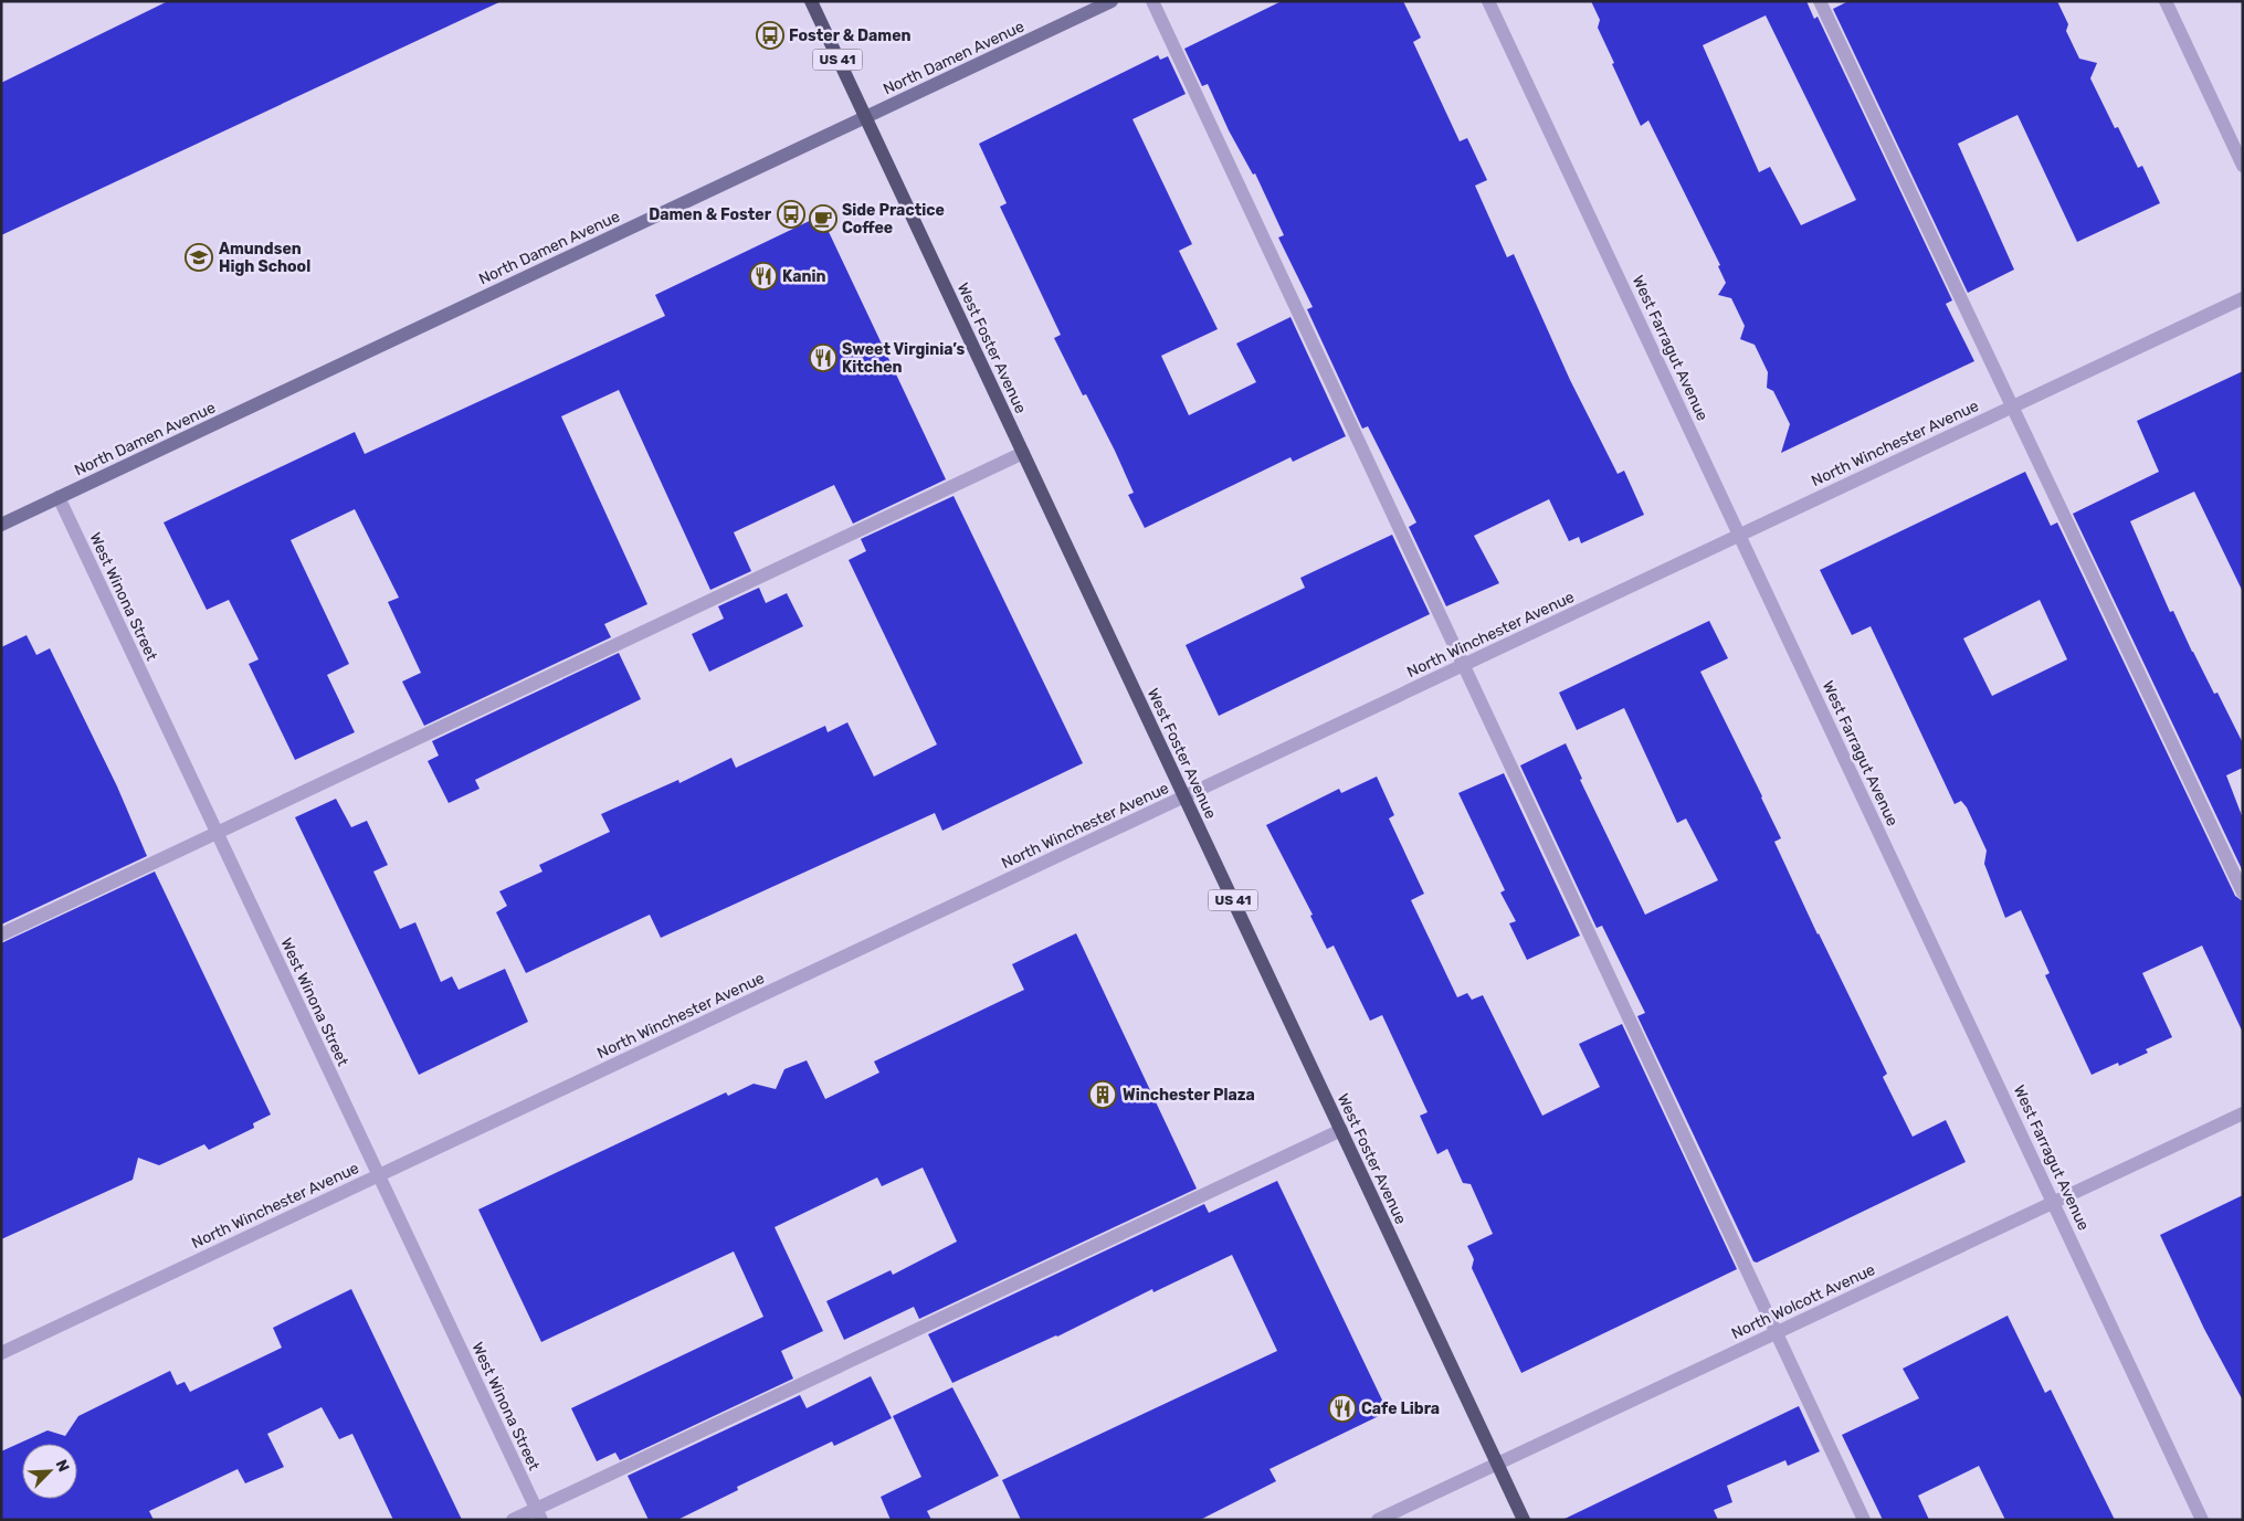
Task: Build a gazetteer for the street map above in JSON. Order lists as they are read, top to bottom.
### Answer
{
  "streets": {
    "main road": ["North Damen Avenue", "US 41", "West Foster Avenue"],
    "street": [
      "West Farragut Avenue",
      "North Winchester Avenue",
      "West Winona Street",
      "North Wolcott Avenue"
    ]
  },
  "crossings": [
    ["North Damen Avenue", "West Foster Avenue"],
    ["North Damen Avenue", "West Winona Street"],
    ["West Foster Avenue", "North Winchester Avenue"],
    ["West Foster Avenue", "North Wolcott Avenue"],
    ["West Farragut Avenue", "North Winchester Avenue"],
    ["West Farragut Avenue", "North Wolcott Avenue"],
    ["North Winchester Avenue", "West Winona Street"]
  ],
  "places": {
    "bus stop": ["Foster & Damen", "Damen & Foster"],
    "cafe": ["Side Practice Coffee"],
    "school or university": ["Amundsen High School"],
    "restaurant": ["Kanin", "Sweet Virginia’s Kitchen", "Cafe Libra"],
    "building": ["Winchester Plaza"]
  },
  "north": "top right"
}
